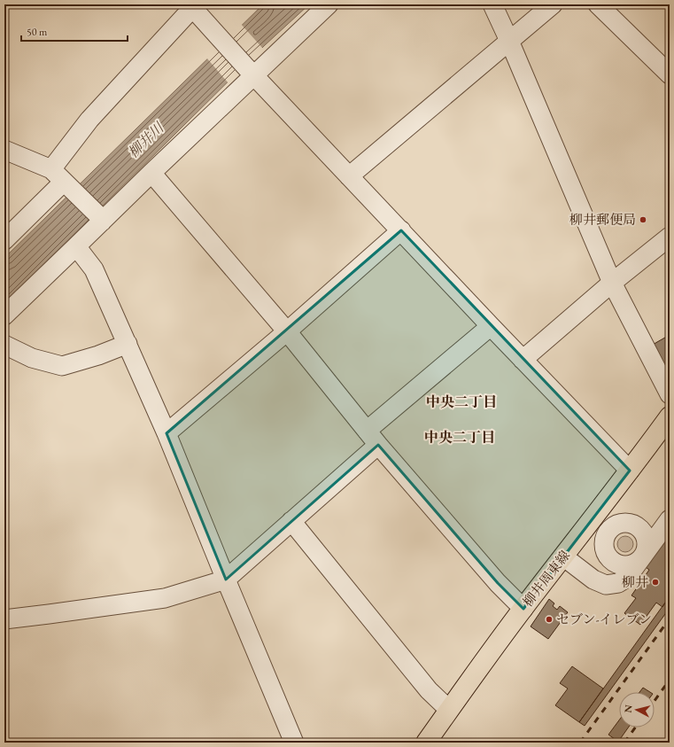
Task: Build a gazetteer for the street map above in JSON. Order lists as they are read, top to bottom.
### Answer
{
  "streets": {
    "main road": ["柳井周東線"]
  },
  "districts": ["中央二丁目", "中央二丁目"],
  "water": ["柳井川"],
  "places": ["柳井郵便局", "柳井", "セブン-イレブン"],
  "scale_bar": "50 m",
  "north": "left"
}
